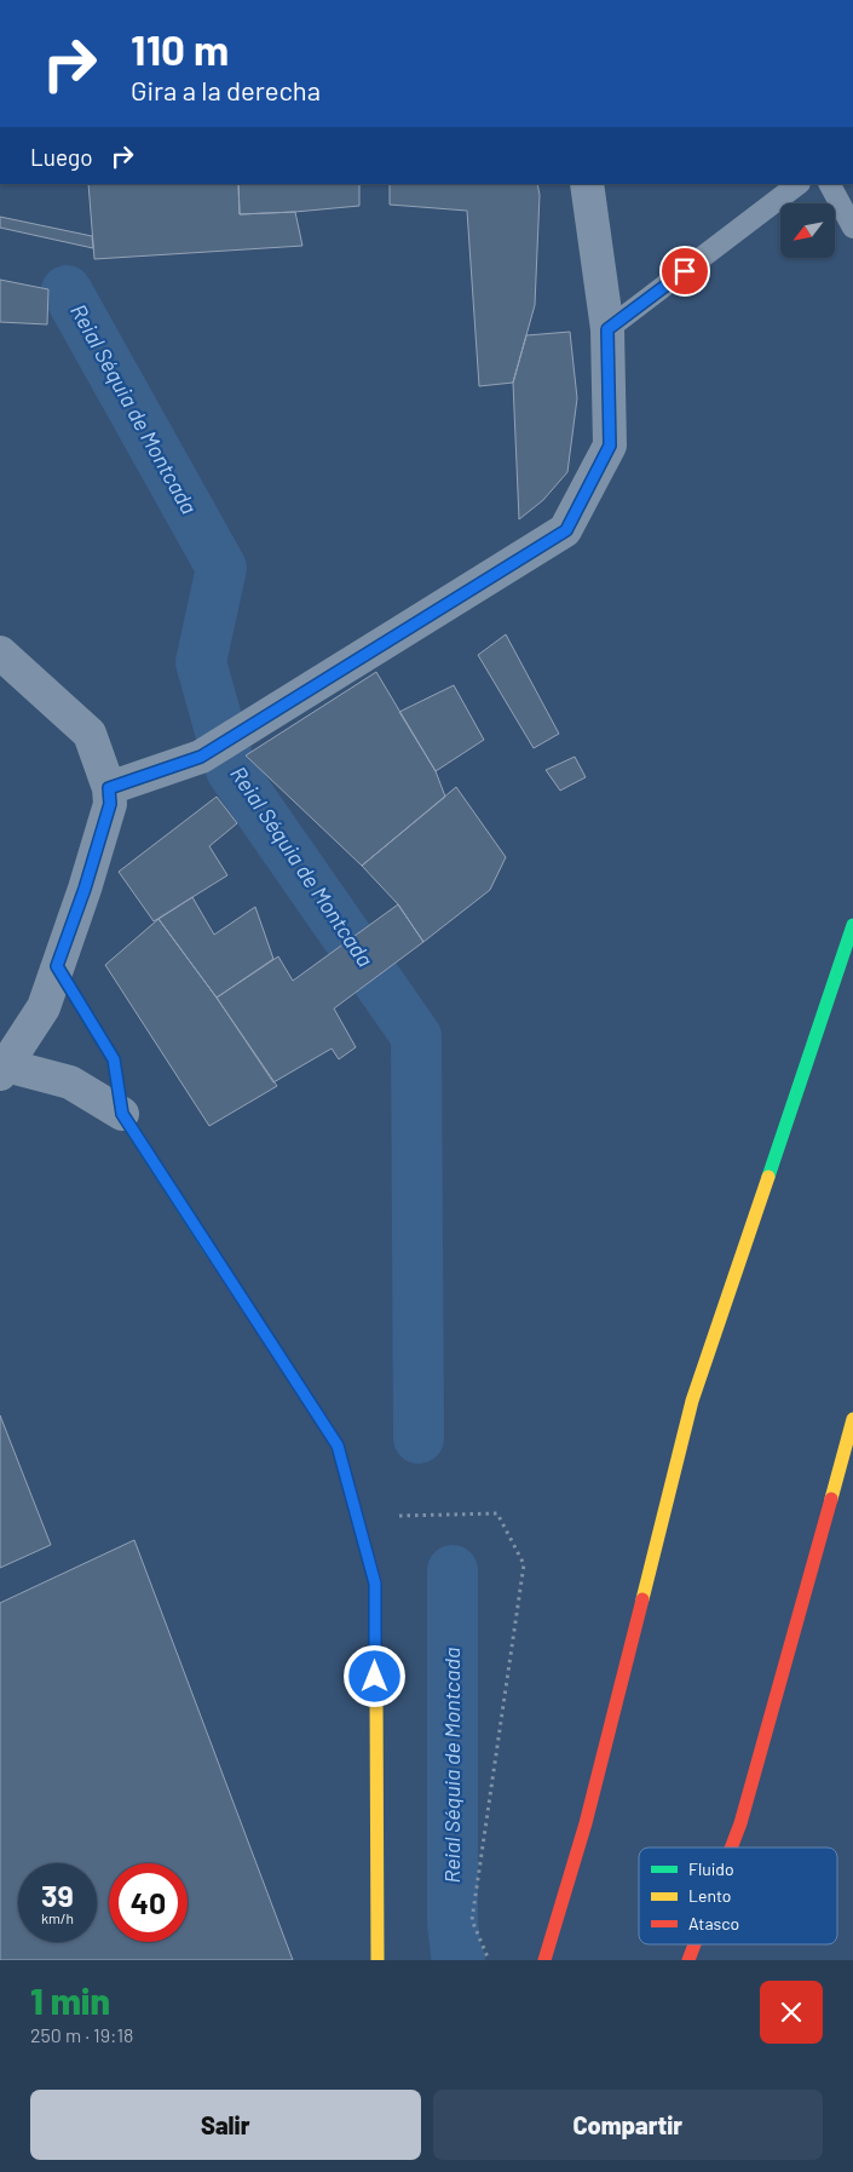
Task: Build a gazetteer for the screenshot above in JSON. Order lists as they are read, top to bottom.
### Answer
{
  "water": ["Reial Séquia de Montcada"],
  "legend": ["Fluido", "Lento", "Atasco"],
  "north": "bottom left",
  "page": {
    "turn": ["110 m", "Gira a la derecha"],
    "then": "Luego",
    "speed": "39 km/h",
    "limit": "40",
    "heading": ["1 min", "250 m · 19:18"],
    "buttons": ["Salir", "Compartir"]
  }
}
